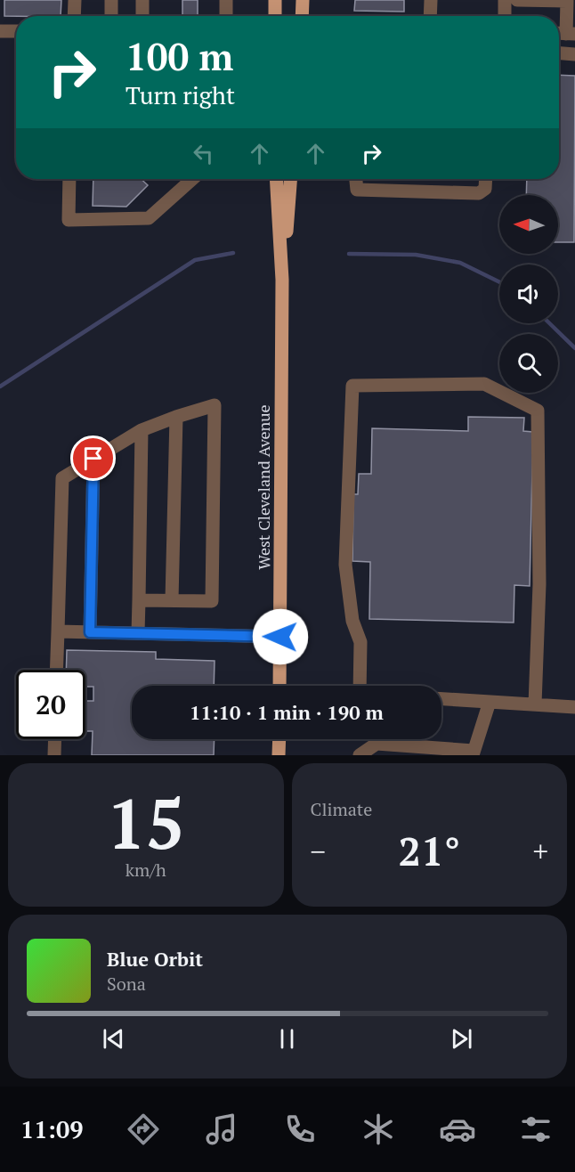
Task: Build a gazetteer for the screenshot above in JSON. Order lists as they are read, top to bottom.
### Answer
{
  "streets": {
    "main road": ["West Cleveland Avenue"]
  },
  "north": "left",
  "page": {
    "turn": ["100 m", "Turn right"],
    "limit": "20",
    "trip": "11:10 · 1 min · 190 m",
    "tile": [
      ["15", "km/h"],
      "Climate"
    ],
    "heat": ["−", "21°", "+"],
    "song": ["Blue Orbit", "Sona"],
    "tabs": "11:09"
  }
}
